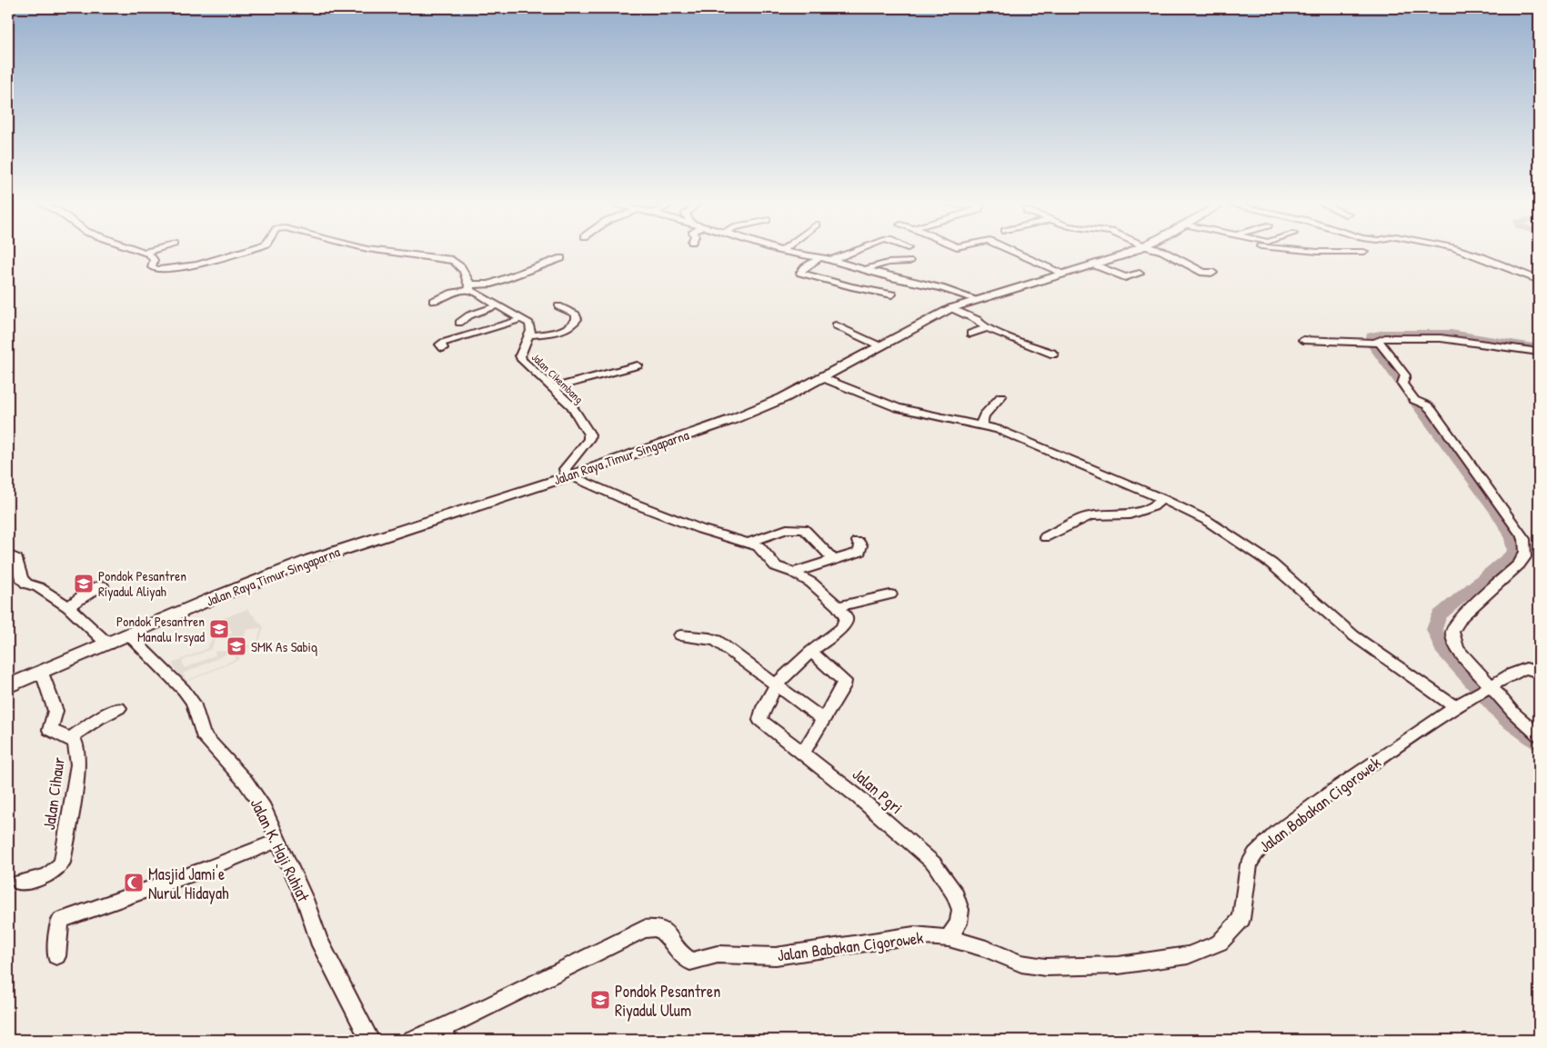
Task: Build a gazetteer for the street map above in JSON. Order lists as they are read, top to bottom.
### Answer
{
  "streets": {
    "main road": ["Jalan Raya Timur Singaparna"],
    "street": [
      "Jalan Cikembang",
      "Jalan Pgri",
      "Jalan Cihaur",
      "Jalan Babakan Cigorowek",
      "Jalan K. Haji Ruhiat"
    ]
  },
  "crossings": [
    ["Jalan Cikembang", "Jalan Raya Timur Singaparna"],
    ["Jalan Raya Timur Singaparna", "Jalan K. Haji Ruhiat"],
    ["Jalan Pgri", "Jalan Babakan Cigorowek"]
  ],
  "places": {
    "school or university": [
      "Pondok Pesantren Riyadul Aliyah",
      "Pondok Pesantren Manalu Irsyad",
      "SMK As Sabiq",
      "Pondok Pesantren Riyadul Ulum"
    ],
    "mosque": ["Masjid Jami'e Nurul Hidayah"]
  }
}
